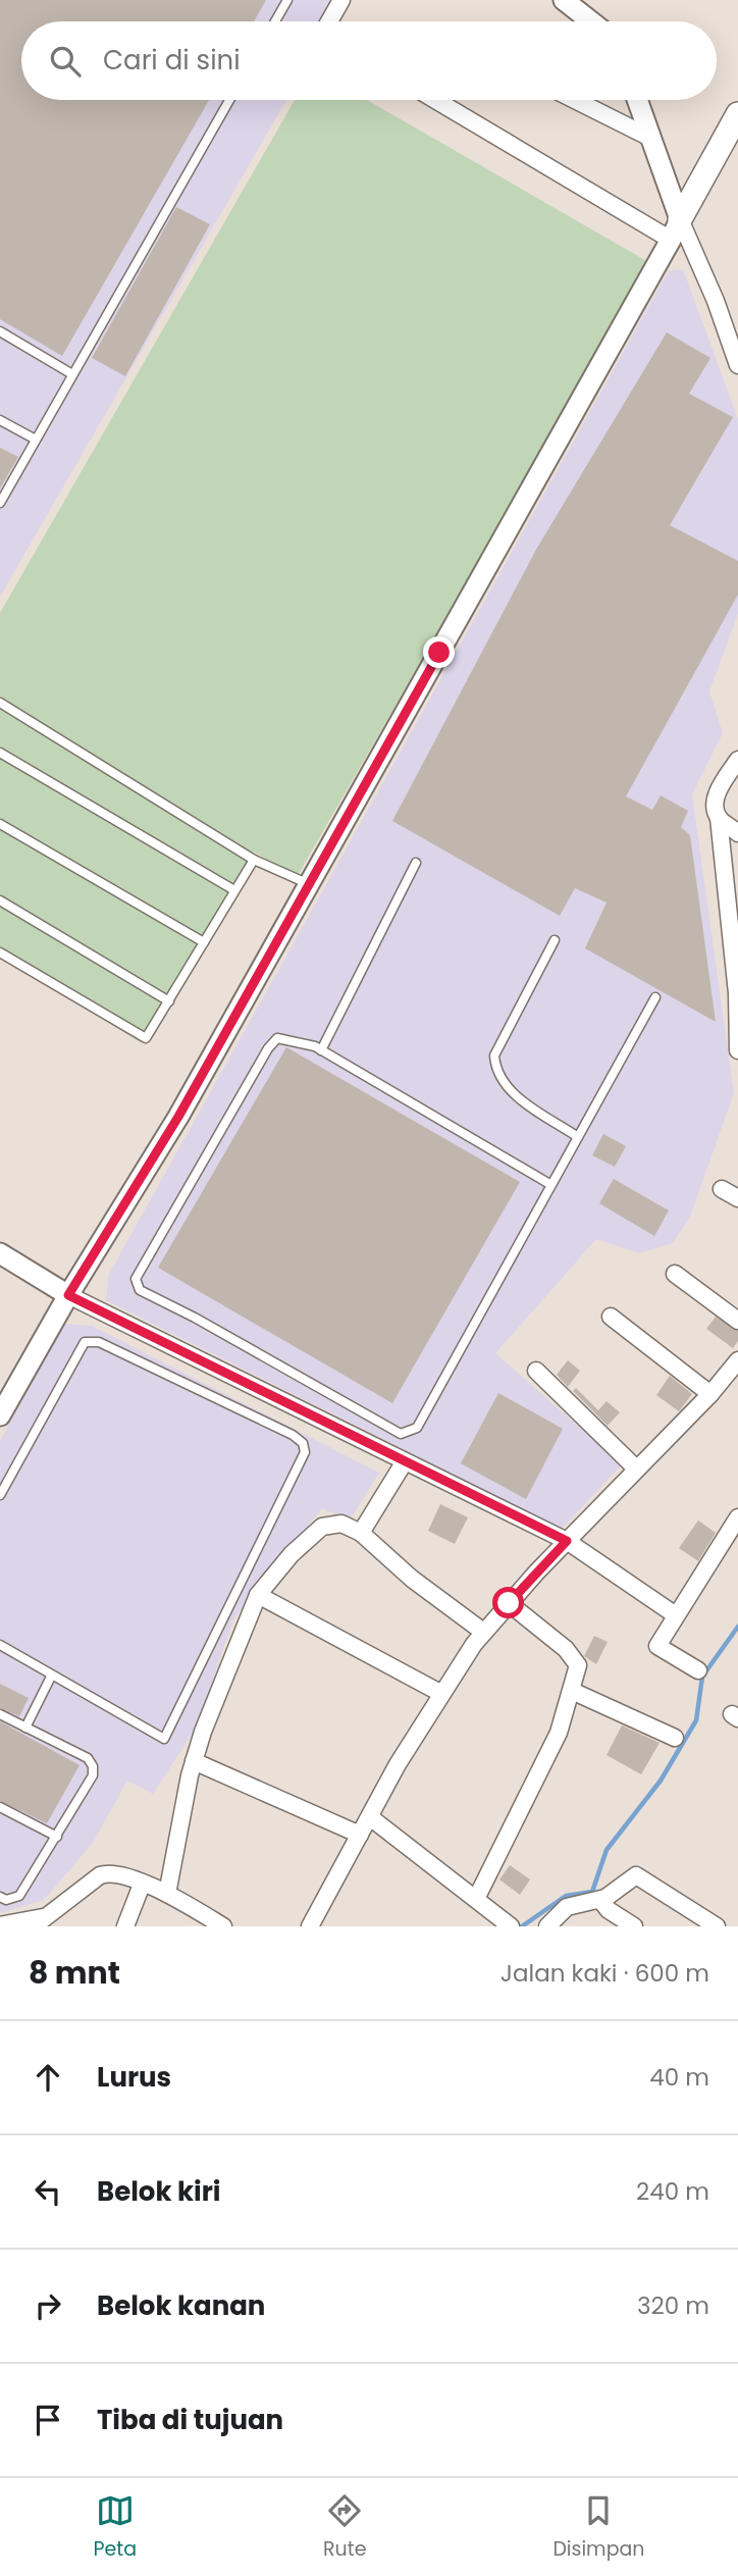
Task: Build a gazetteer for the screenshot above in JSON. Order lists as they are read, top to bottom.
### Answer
{
  "page": {
    "search": "Cari di sini",
    "heading": ["8 mnt", "Jalan kaki · 600 m"],
    "list": [
      ["Lurus", "40 m"],
      ["Belok kiri", "240 m"],
      ["Belok kanan", "320 m"],
      "Tiba di tujuan"
    ],
    "nav": ["Peta", "Rute", "Disimpan"]
  }
}
